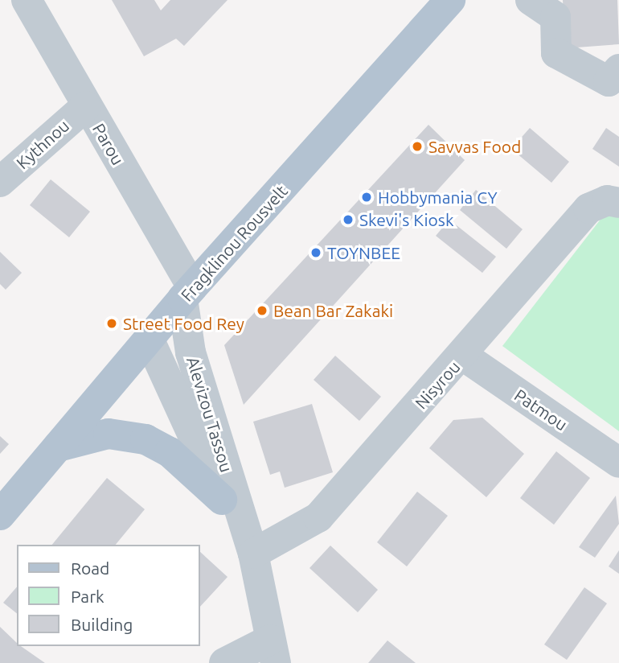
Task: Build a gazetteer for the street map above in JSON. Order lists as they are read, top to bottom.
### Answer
{
  "streets": {
    "main road": ["Fragklinou Rousvelt"],
    "street": [
      "Kythnou",
      "Parou",
      "Nisyrou",
      "Patmou",
      "Alevizou Tassou"
    ]
  },
  "crossings": [
    ["Kythnou", "Parou"],
    ["Parou", "Fragklinou Rousvelt"],
    ["Parou", "Alevizou Tassou"],
    ["Fragklinou Rousvelt", "Alevizou Tassou"],
    ["Nisyrou", "Patmou"],
    ["Nisyrou", "Alevizou Tassou"]
  ],
  "places": [
    "Savvas Food",
    "Hobbymania CY",
    "Skevi's Kiosk",
    "TOYNBEE",
    "Bean Bar Zakaki",
    "Street Food Rey"
  ],
  "legend": ["Road", "Park", "Building"]
}
